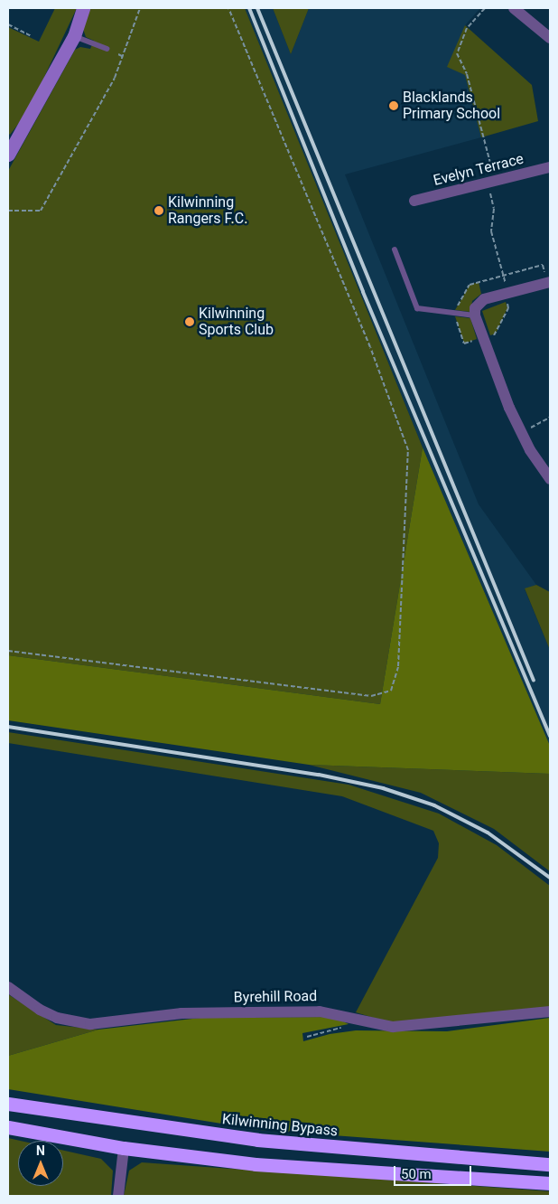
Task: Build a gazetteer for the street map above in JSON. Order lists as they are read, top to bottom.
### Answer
{
  "streets": {
    "highway": ["Kilwinning Bypass"],
    "street": ["Evelyn Terrace", "Byrehill Road"]
  },
  "places": ["Blacklands Primary School", "Kilwinning Rangers F.C.", "Kilwinning Sports Club"],
  "scale_bar": "50 m",
  "north": "top"
}
